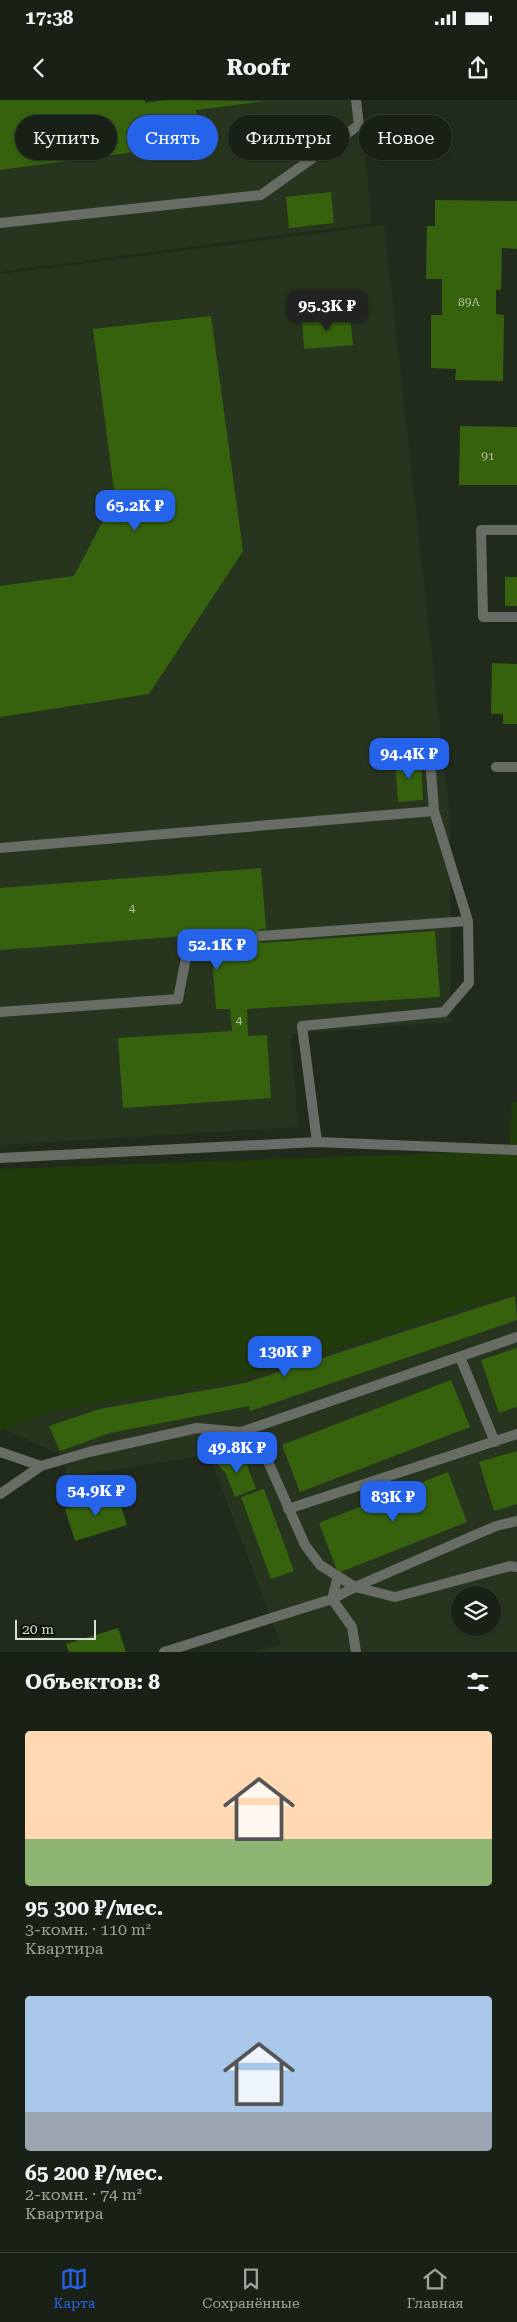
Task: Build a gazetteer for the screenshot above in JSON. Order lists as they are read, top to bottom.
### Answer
{
  "house_numbers": [
    "89А",
    "91",
    "4",
    "4"
  ],
  "scale_bar": "20 m",
  "page": {
    "status": "17:38",
    "header": "Roofr",
    "chip": [
      "Купить",
      "Снять",
      "Фильтры",
      "Новое"
    ],
    "price": [
      "95.3K ₽",
      "65.2K ₽",
      "94.4K ₽",
      "52.1K ₽",
      "130K ₽",
      "49.8K ₽",
      "54.9K ₽",
      "83K ₽"
    ],
    "scale": "20 m",
    "heading": "Объектов: 8",
    "list": [
      {
        "name": "95 300 ₽/мес.",
        "note": "3-комн. · 110 m² · Квартира"
      },
      {
        "name": "65 200 ₽/мес.",
        "note": "2-комн. · 74 m² · Квартира"
      }
    ],
    "tabs": ["Карта", "Сохранённые", "Главная"]
  }
}
